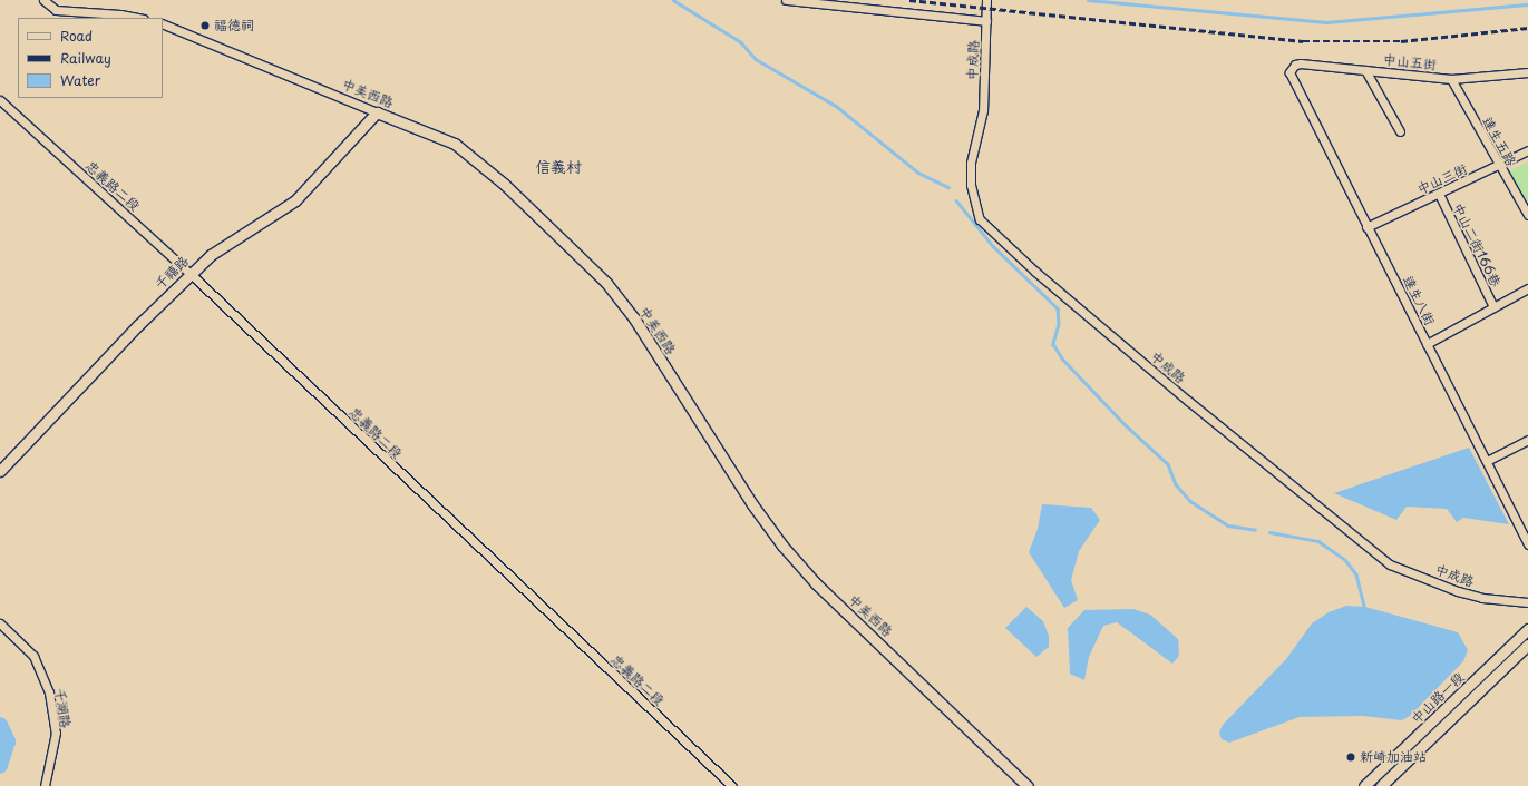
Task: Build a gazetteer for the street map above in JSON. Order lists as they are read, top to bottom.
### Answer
{
  "streets": {
    "street": [
      "中成路",
      "中山五街",
      "中美西路",
      "達生五路",
      "中山三街",
      "忠義路二段",
      "中山二街166巷",
      "千禧路",
      "達生八街",
      "中山路一段",
      "千湖路"
    ]
  },
  "crossings": [
    ["中山五街", "達生五路"],
    ["中山五街", "達生八街"],
    ["中美西路", "千禧路"],
    ["達生五路", "中山三街"],
    ["中山三街", "中山二街166巷"],
    ["中山三街", "達生八街"],
    ["忠義路二段", "千禧路"]
  ],
  "districts": ["信義村"],
  "places": ["福德祠", "新崎加油站"],
  "legend": ["Road", "Railway", "Water"]
}
